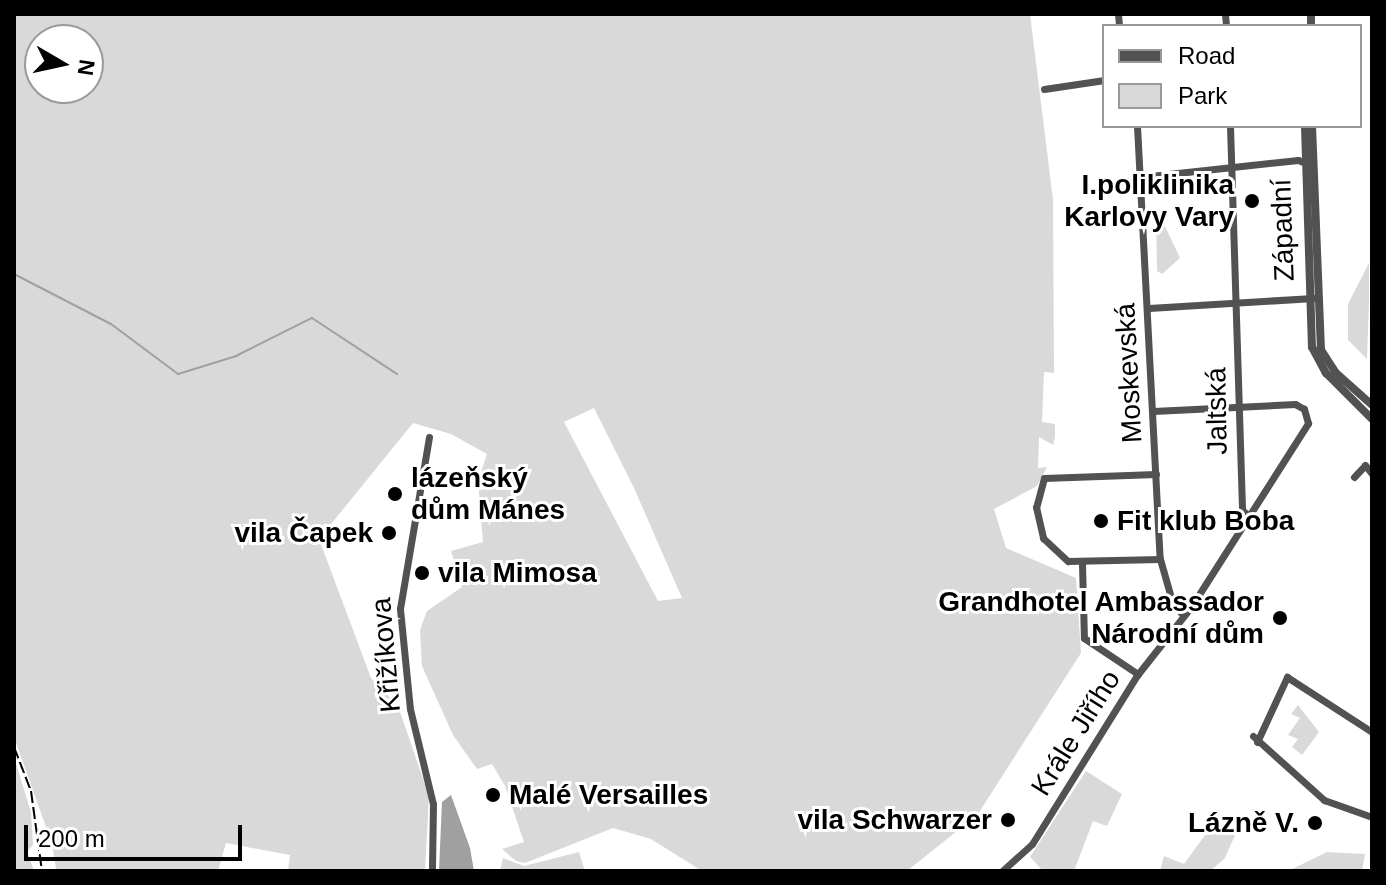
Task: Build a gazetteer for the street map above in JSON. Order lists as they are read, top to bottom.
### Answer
{
  "streets": {
    "street": [
      "Západní",
      "Moskevská",
      "Jaltská",
      "Křižíkova",
      "Krále Jiřího"
    ]
  },
  "crossings": [
    ["Moskevská", "Krále Jiřího"],
    ["Jaltská", "Krále Jiřího"]
  ],
  "places": [
    "I.poliklinika Karlovy Vary",
    "lázeňský dům Mánes",
    "Fit klub Boba",
    "vila Čapek",
    "vila Mimosa",
    "Grandhotel Ambassador Národní dům",
    "Malé Versailles",
    "vila Schwarzer",
    "Lázně V."
  ],
  "legend": ["Road", "Park"],
  "scale_bar": "200 m",
  "north": "right"
}
